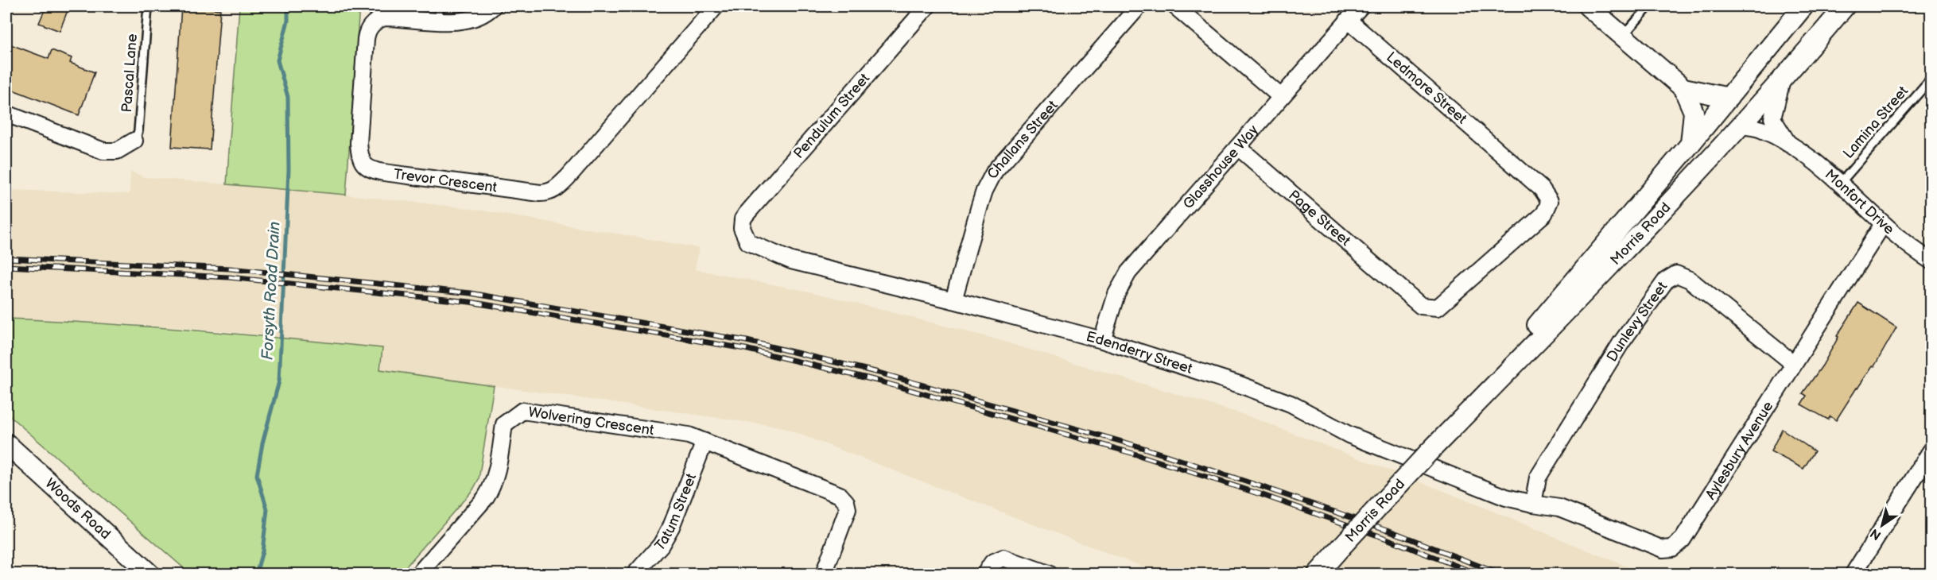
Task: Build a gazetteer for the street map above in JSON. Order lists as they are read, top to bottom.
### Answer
{
  "streets": {
    "street": [
      "Ledmore Street",
      "Pendulum Street",
      "Challans Street",
      "Glasshouse Way",
      "Trevor Crescent",
      "Monfort Drive",
      "Page Street",
      "Morris Road",
      "Dunlevy Street",
      "Edenderry Street",
      "Wolvering Crescent",
      "Aylesbury Avenue",
      "Woods Road",
      "Tatum Street"
    ],
    "lane": ["Pascal Lane", "Lamina Street"]
  },
  "crossings": [
    ["Ledmore Street", "Glasshouse Way"],
    ["Ledmore Street", "Page Street"],
    ["Pendulum Street", "Edenderry Street"],
    ["Lamina Street", "Monfort Drive"],
    ["Challans Street", "Edenderry Street"],
    ["Glasshouse Way", "Page Street"],
    ["Glasshouse Way", "Edenderry Street"],
    ["Monfort Drive", "Morris Road"],
    ["Monfort Drive", "Aylesbury Avenue"],
    ["Dunlevy Street", "Edenderry Street"],
    ["Dunlevy Street", "Aylesbury Avenue"],
    ["Edenderry Street", "Aylesbury Avenue"],
    ["Wolvering Crescent", "Tatum Street"]
  ],
  "water": ["Forsyth Road Drain"],
  "north": "bottom left"
}
